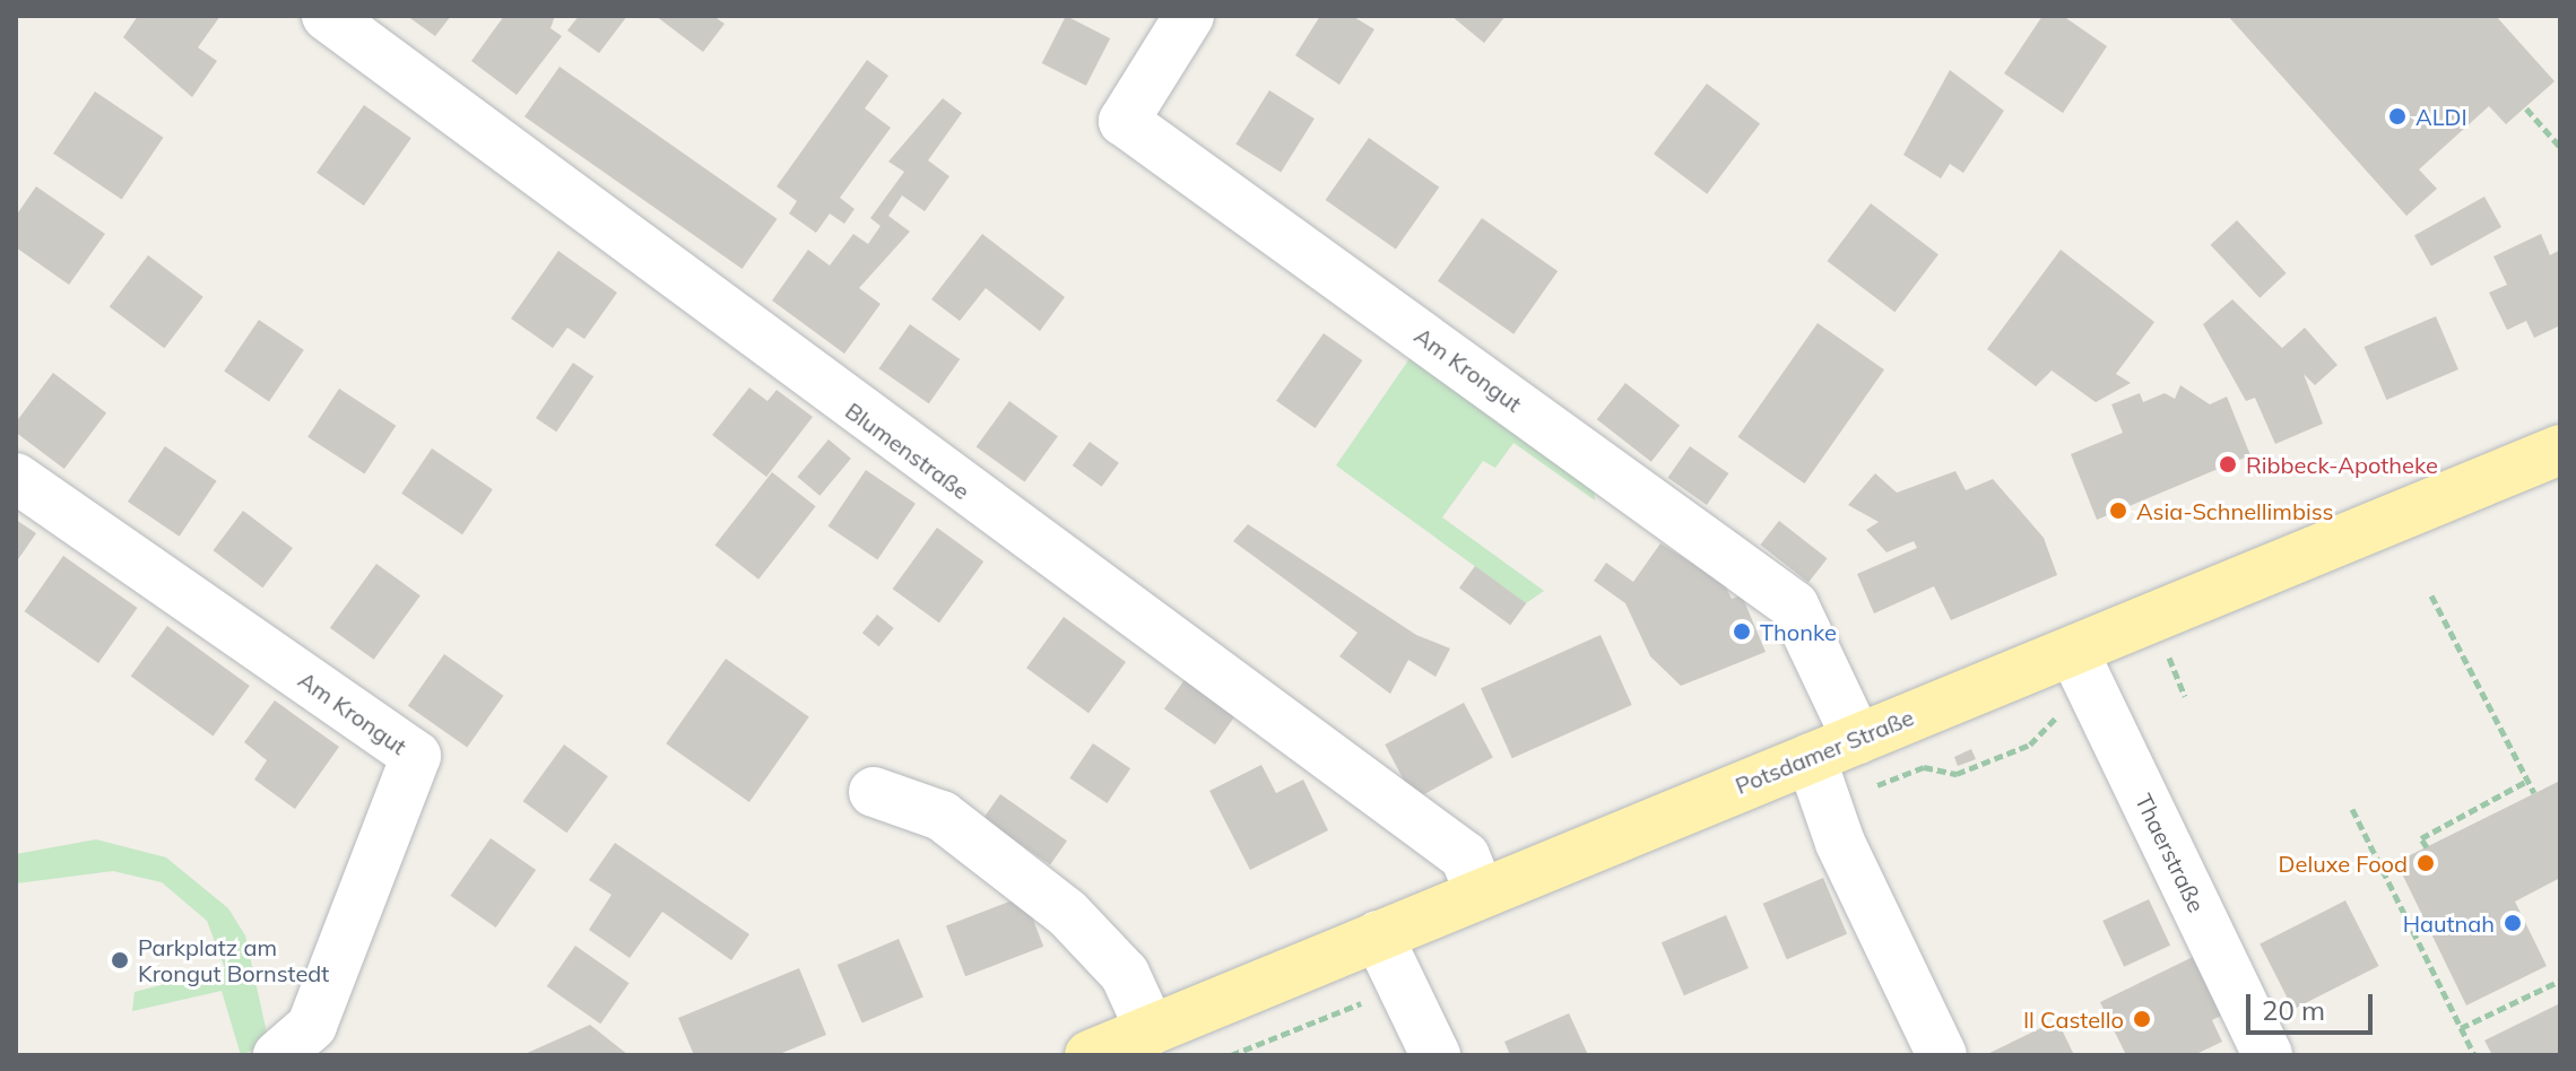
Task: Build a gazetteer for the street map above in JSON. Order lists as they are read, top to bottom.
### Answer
{
  "streets": {
    "main road": ["Potsdamer Straße"],
    "street": ["Am Krongut", "Blumenstraße", "Thaerstraße"]
  },
  "crossings": [
    ["Am Krongut", "Potsdamer Straße"],
    ["Blumenstraße", "Potsdamer Straße"],
    ["Potsdamer Straße", "Thaerstraße"]
  ],
  "places": [
    "ALDI",
    "Ribbeck-Apotheke",
    "Asia-Schnellimbiss",
    "Thonke",
    "Deluxe Food",
    "Hautnah",
    "Parkplatz am Krongut Bornstedt",
    "Il Castello"
  ],
  "scale_bar": "20 m"
}
